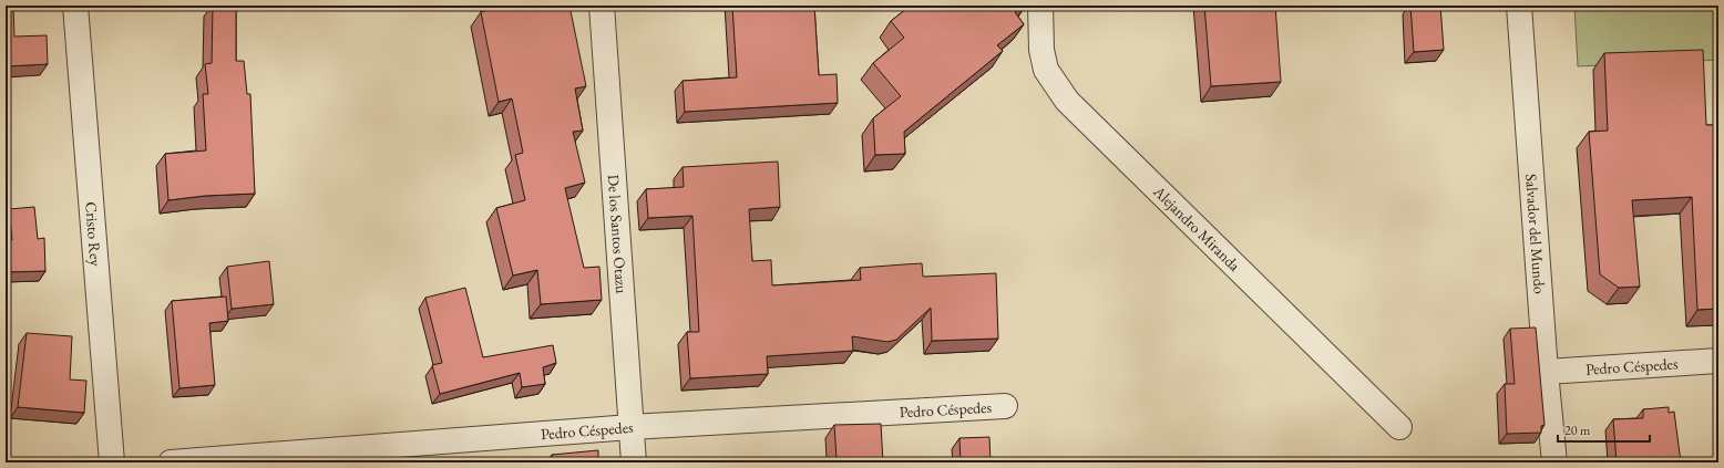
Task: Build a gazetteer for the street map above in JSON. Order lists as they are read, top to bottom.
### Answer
{
  "streets": {
    "street": [
      "Alejandro Miranda",
      "Cristo Rey",
      "De los Santos Otazu",
      "Salvador del Mundo",
      "Pedro Céspedes"
    ]
  },
  "crossings": [
    ["De los Santos Otazu", "Pedro Céspedes"],
    ["Salvador del Mundo", "Pedro Céspedes"]
  ],
  "scale_bar": "20 m"
}
